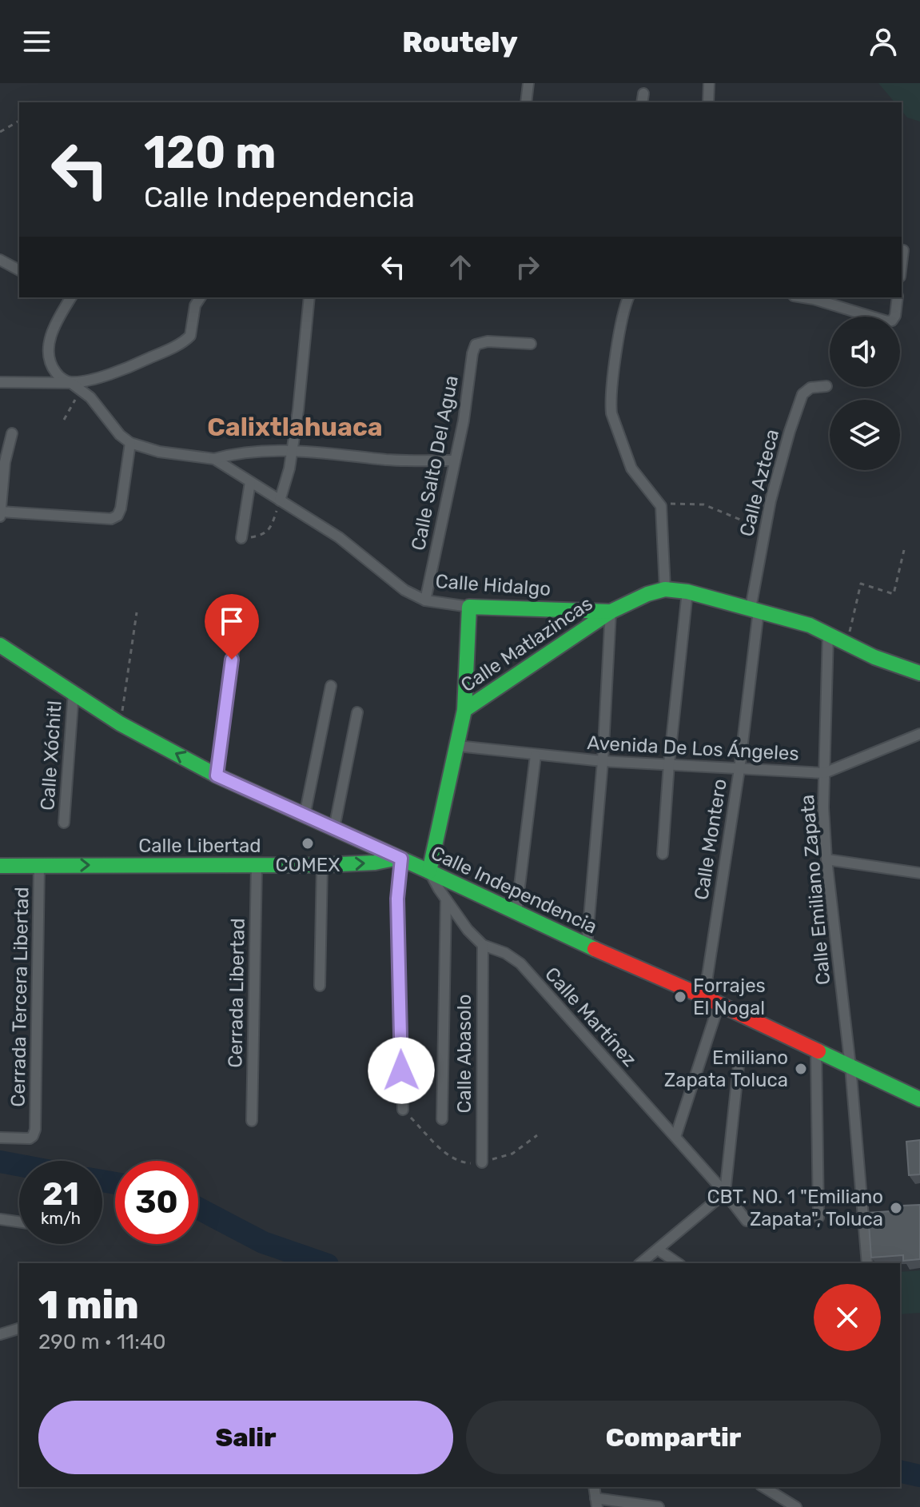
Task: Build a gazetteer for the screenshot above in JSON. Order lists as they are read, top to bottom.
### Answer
{
  "streets": {
    "main road": [
      "Calle Hidalgo",
      "Calle Matlazincas",
      "Calle Libertad",
      "Calle Independencia"
    ],
    "street": [
      "Calle Salto Del Agua",
      "Calle Azteca",
      "Avenida De Los Ángeles",
      "Calle Xóchitl",
      "Calle Montero",
      "Calle Emiliano Zapata",
      "Cerrada Libertad",
      "Cerrada Tercera Libertad",
      "Calle Martínez",
      "Calle Abasolo"
    ]
  },
  "crossings": [
    ["Calle Salto Del Agua", "Calle Hidalgo"],
    ["Calle Azteca", "Calle Hidalgo"],
    ["Calle Azteca", "Calle Montero"],
    ["Calle Hidalgo", "Calle Matlazincas"],
    ["Calle Hidalgo", "Calle Montero"],
    ["Calle Hidalgo", "Calle Emiliano Zapata"],
    ["Avenida De Los Ángeles", "Calle Montero"],
    ["Avenida De Los Ángeles", "Calle Emiliano Zapata"],
    ["Calle Xóchitl", "Calle Independencia"],
    ["Calle Montero", "Calle Independencia"],
    ["Calle Libertad", "Calle Independencia"],
    ["Calle Libertad", "Cerrada Libertad"],
    ["Calle Libertad", "Cerrada Tercera Libertad"],
    ["Calle Independencia", "Calle Emiliano Zapata"],
    ["Calle Independencia", "Calle Martínez"],
    ["Calle Martínez", "Calle Abasolo"]
  ],
  "one_way": ["Calle Libertad"],
  "districts": ["Calixtlahuaca"],
  "places": [
    "COMEX",
    "Forrajes El Nogal",
    "Emiliano Zapata Toluca",
    "CBT. NO. 1 \"Emiliano Zapata\", Toluca"
  ],
  "page": {
    "header": "Routely",
    "turn": ["120 m", "Calle Independencia"],
    "speed": "21 km/h",
    "limit": "30",
    "heading": ["1 min", "290 m · 11:40"],
    "buttons": ["Salir", "Compartir"]
  }
}
